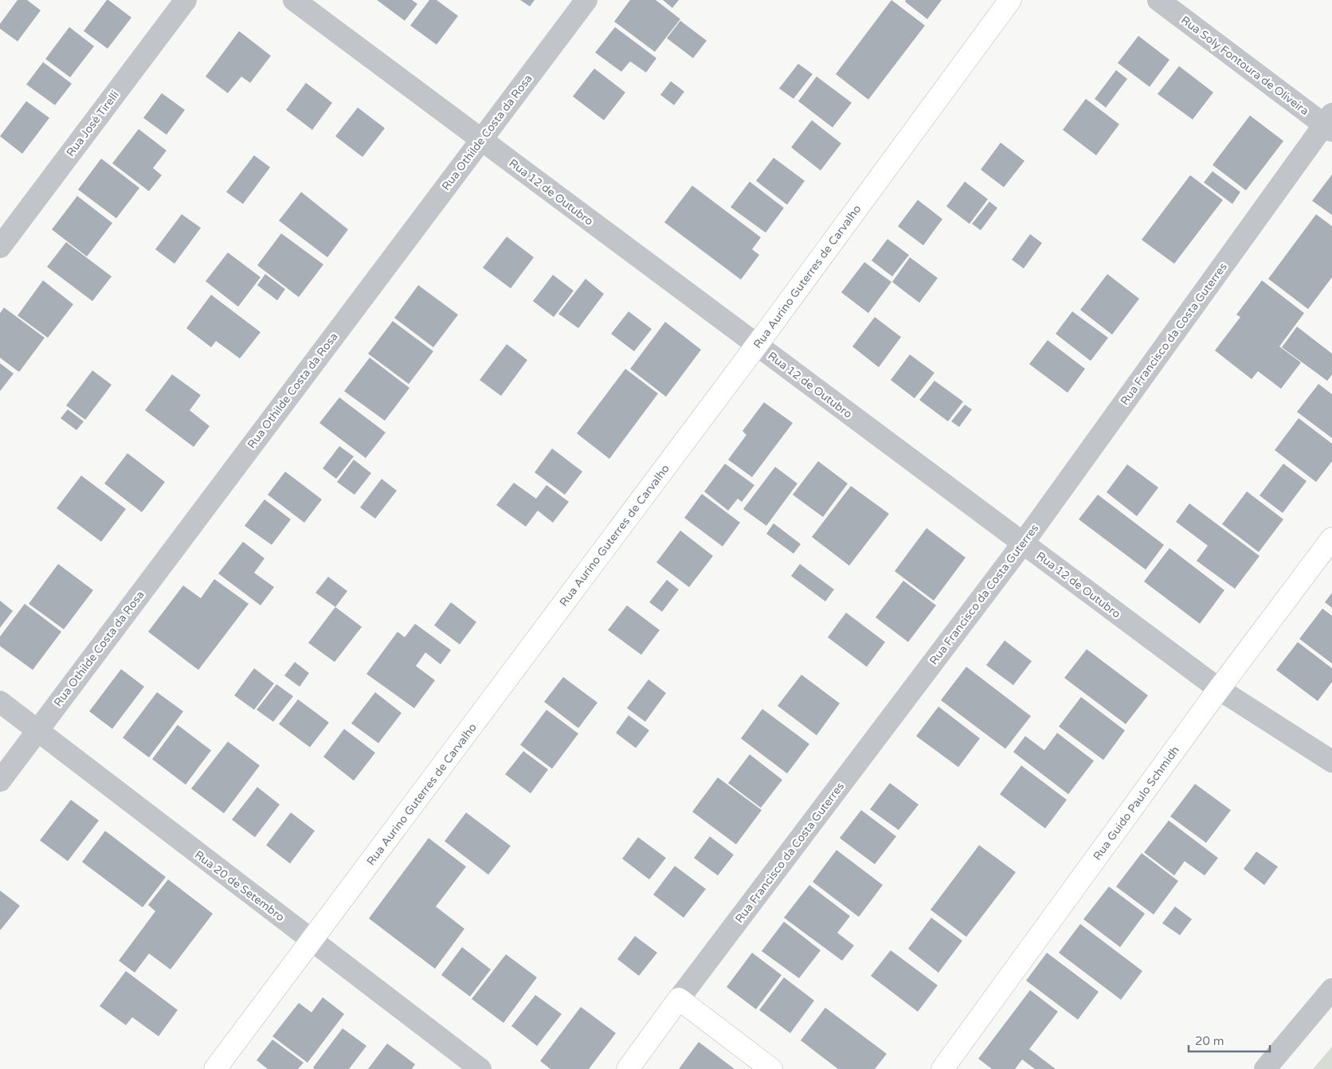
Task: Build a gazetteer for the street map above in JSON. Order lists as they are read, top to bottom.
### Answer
{
  "streets": {
    "street": [
      "Rua Soly Fontoura de Oliveira",
      "Rua José Tirelli",
      "Rua Othilde Costa da Rosa",
      "Rua 12 de Outubro",
      "Rua Aurino Guterres de Carvalho",
      "Rua Francisco da Costa Guterres",
      "Rua Guido Paulo Schmidh",
      "Rua 20 de Setembro"
    ]
  },
  "crossings": [
    ["Rua Soly Fontoura de Oliveira", "Rua Francisco da Costa Guterres"],
    ["Rua Othilde Costa da Rosa", "Rua 12 de Outubro"],
    ["Rua Othilde Costa da Rosa", "Rua 20 de Setembro"],
    ["Rua 12 de Outubro", "Rua Aurino Guterres de Carvalho"],
    ["Rua 12 de Outubro", "Rua Francisco da Costa Guterres"],
    ["Rua 12 de Outubro", "Rua Guido Paulo Schmidh"],
    ["Rua Aurino Guterres de Carvalho", "Rua 20 de Setembro"]
  ],
  "scale_bar": "20 m"
}
